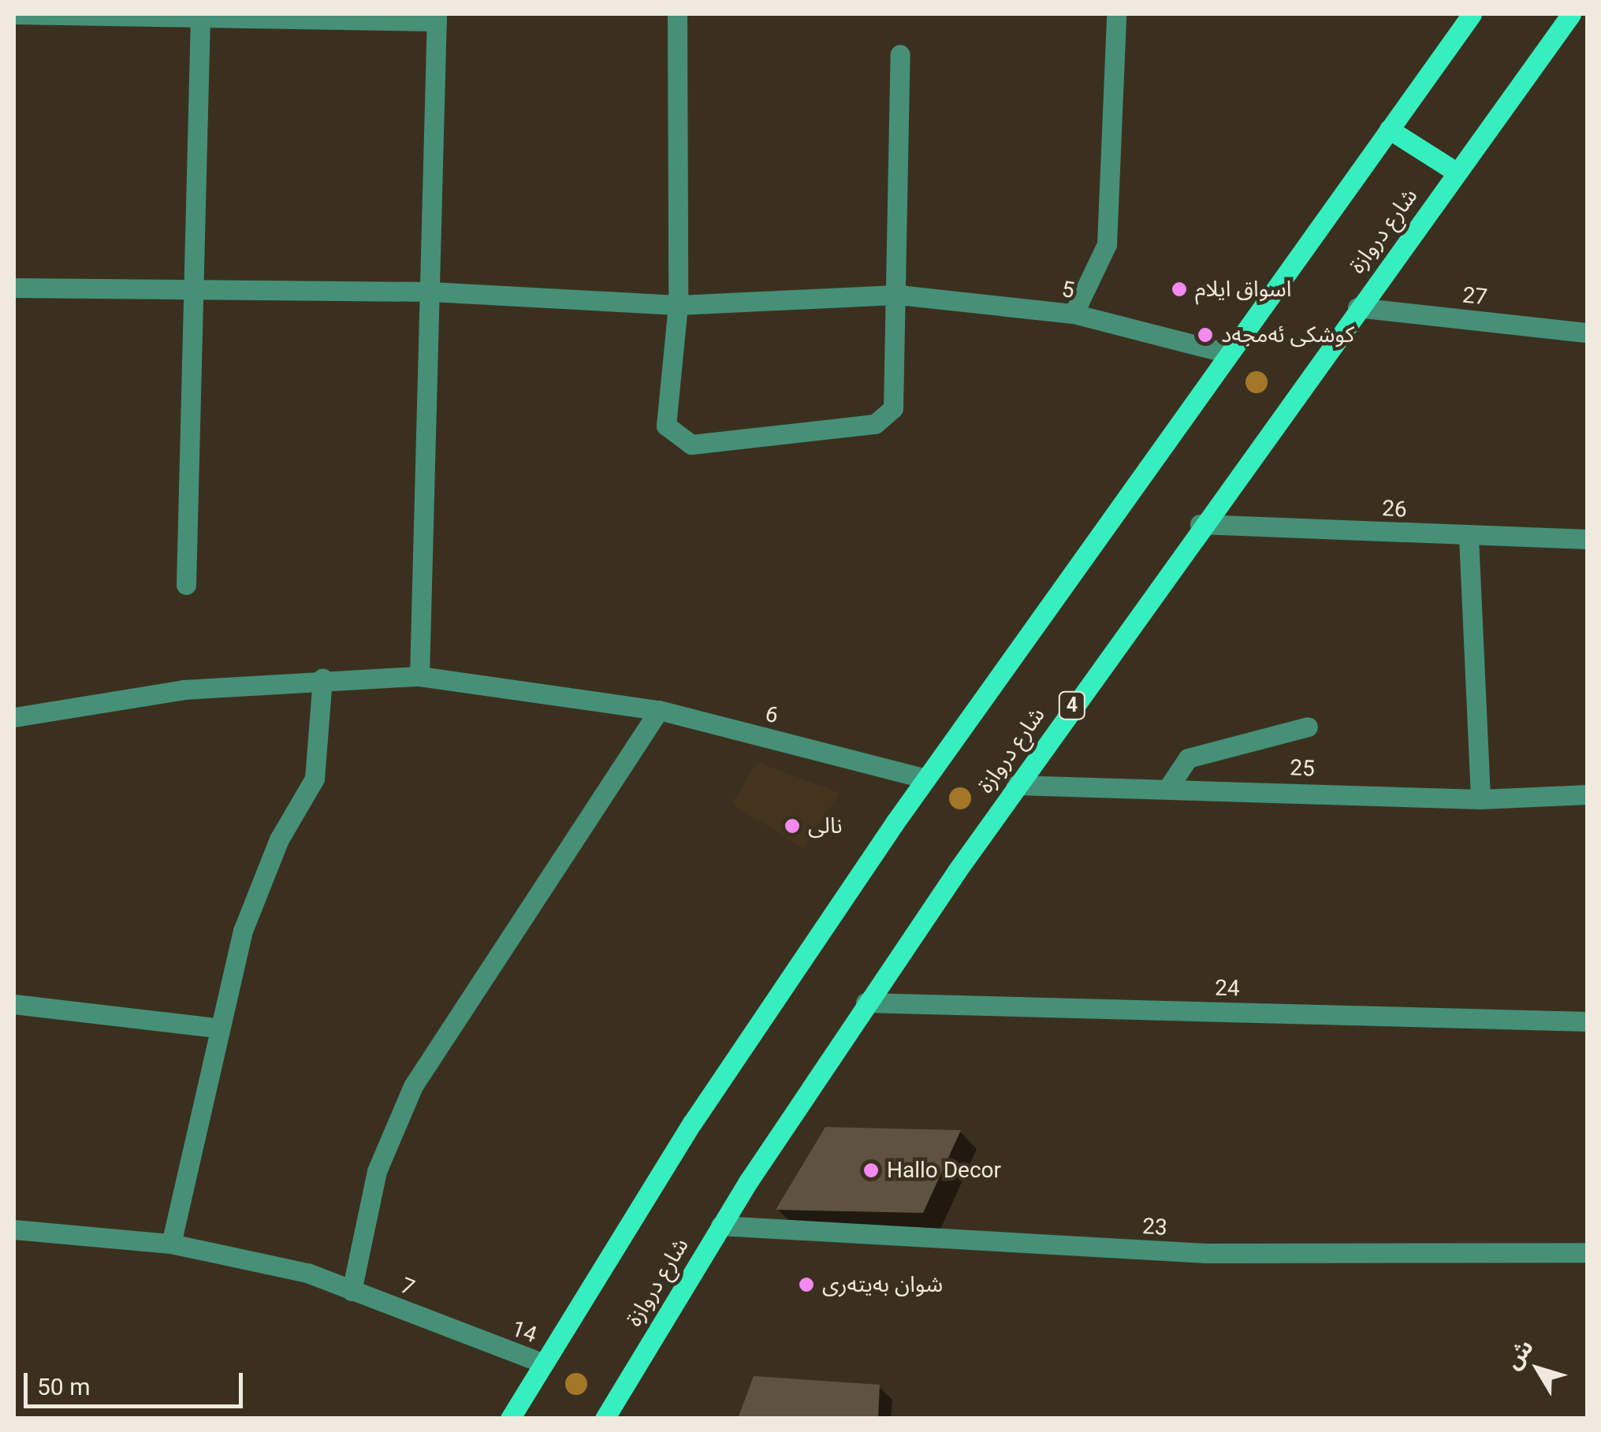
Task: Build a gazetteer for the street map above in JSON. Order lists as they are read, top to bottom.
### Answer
{
  "streets": {
    "main road": ["شارع دروازة", "4"],
    "street": [
      "5",
      "27",
      "26",
      "6",
      "25",
      "24",
      "23",
      "7",
      "14"
    ]
  },
  "crossings": [
    ["شارع دروازة", "27"],
    ["شارع دروازة", "26"],
    ["شارع دروازة", "25"],
    ["شارع دروازة", "24"],
    ["شارع دروازة", "23"],
    ["7", "14"]
  ],
  "places": [
    "اسواق ایلام",
    "کوشکی ئەمجەد",
    "نالی",
    "Hallo Decor",
    "شوان بەیتەری"
  ],
  "scale_bar": "50 m",
  "north": "top left"
}
